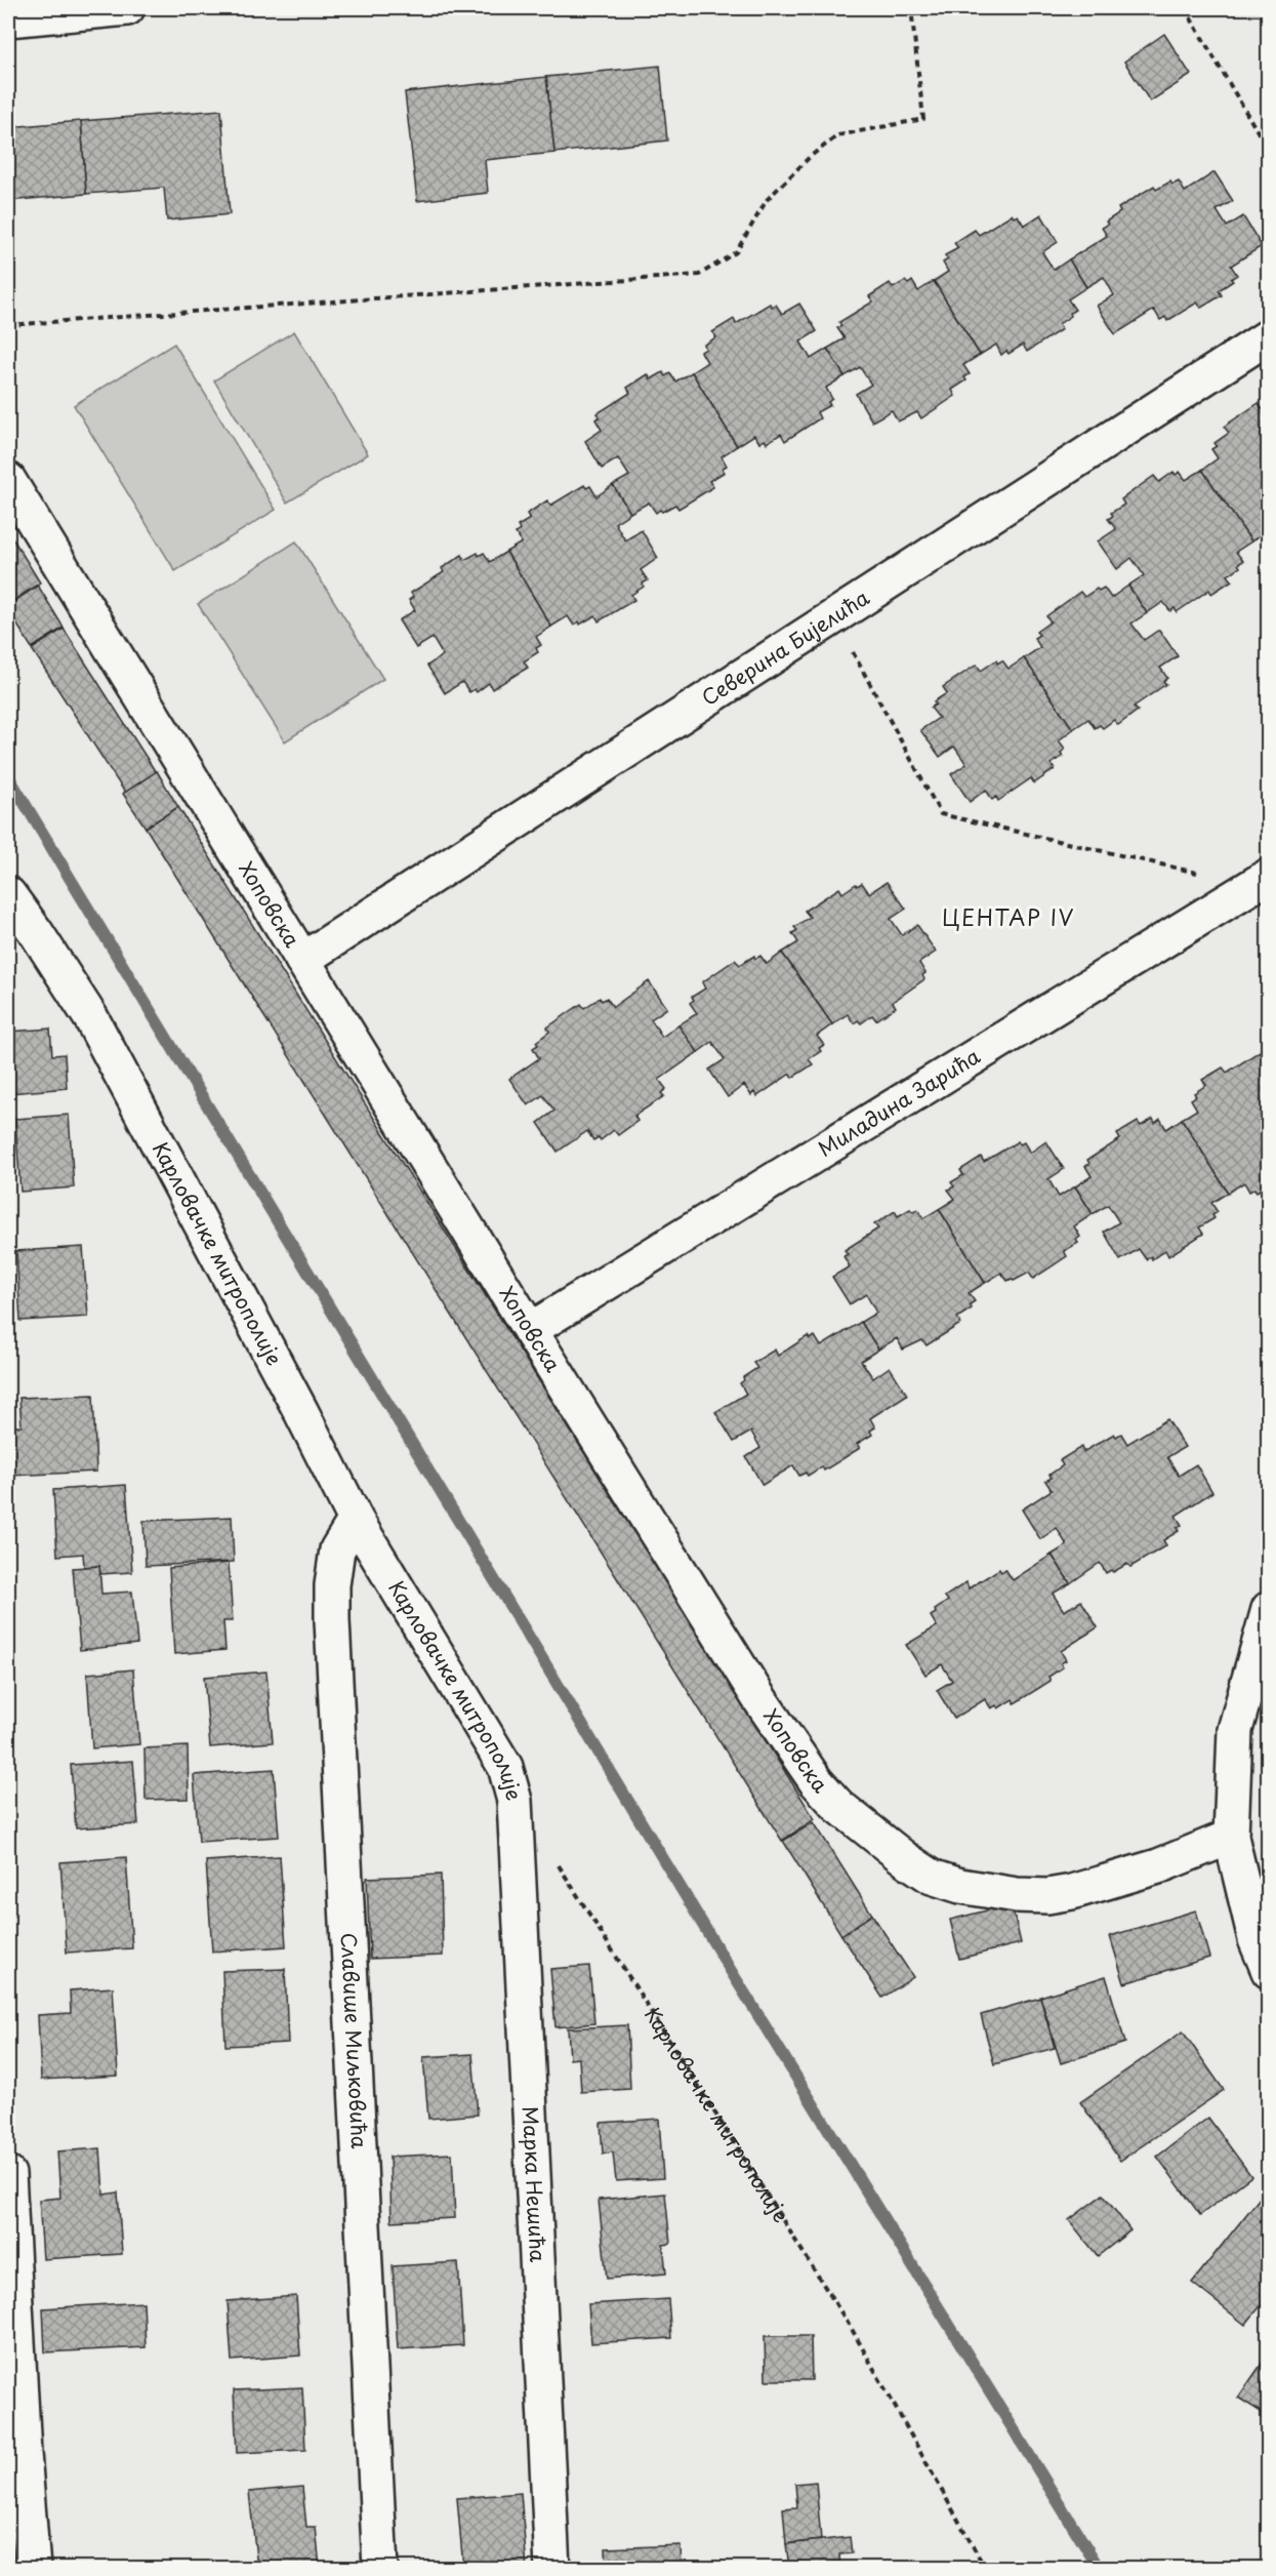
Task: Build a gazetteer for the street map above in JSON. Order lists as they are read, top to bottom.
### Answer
{
  "streets": {
    "street": [
      "Северина Бијелића",
      "Хоповска",
      "Миладина Зарића",
      "Карловачке митрополије",
      "Славише Миљковића",
      "Марка Нешића"
    ]
  },
  "crossings": [
    ["Северина Бијелића", "Хоповска"],
    ["Хоповска", "Миладина Зарића"],
    ["Карловачке митрополије", "Славише Миљковића"],
    ["Карловачке митрополије", "Марка Нешића"]
  ],
  "districts": ["ЦЕНТАР IV"]
}
